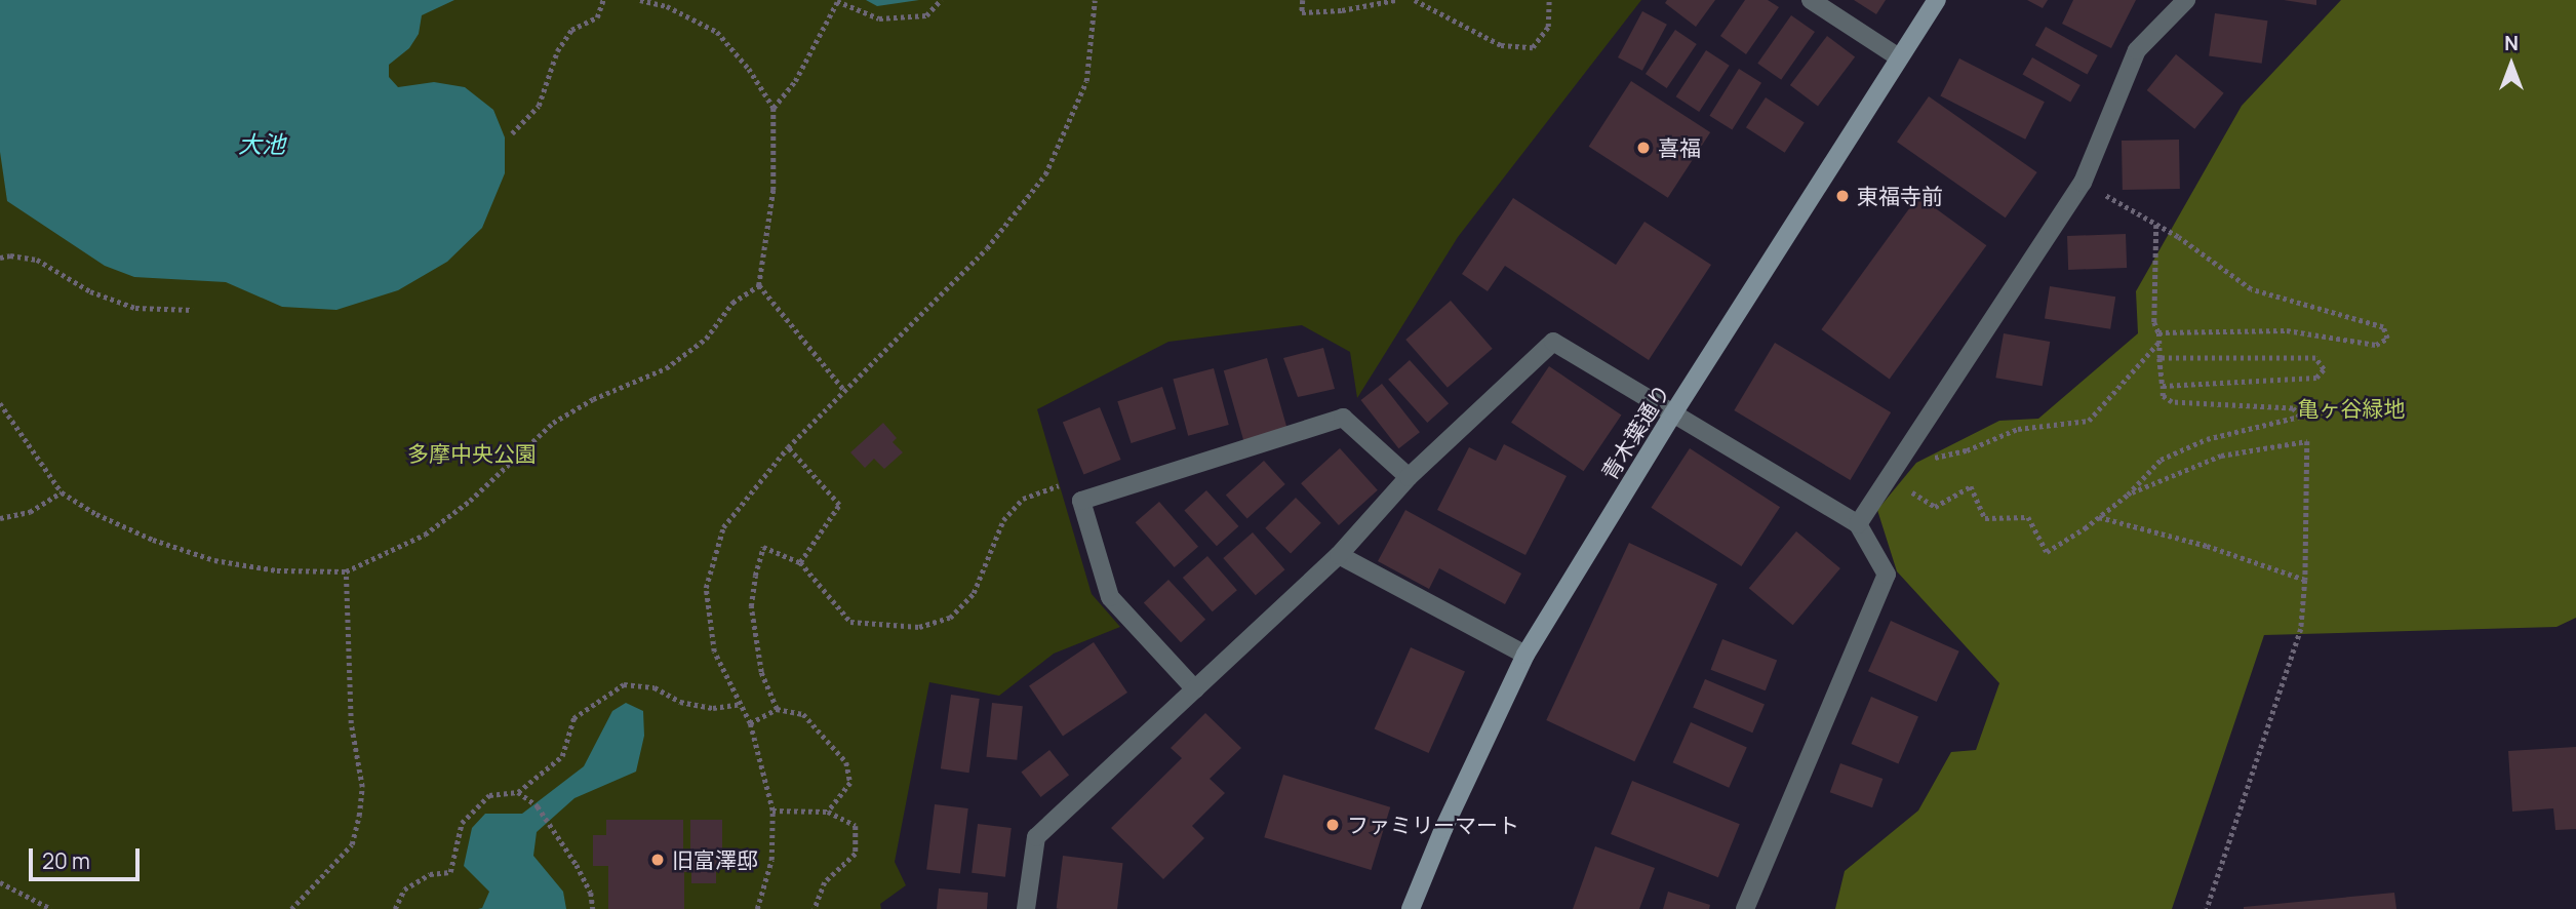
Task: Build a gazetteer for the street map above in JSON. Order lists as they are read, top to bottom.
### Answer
{
  "streets": {
    "street": ["青木葉通り"]
  },
  "water": ["大池"],
  "parks": ["亀ヶ谷緑地", "多摩中央公園"],
  "places": [
    "喜福",
    "東福寺前",
    "ファミリーマート",
    "旧富澤邸"
  ],
  "scale_bar": "20 m",
  "north": "top"
}
